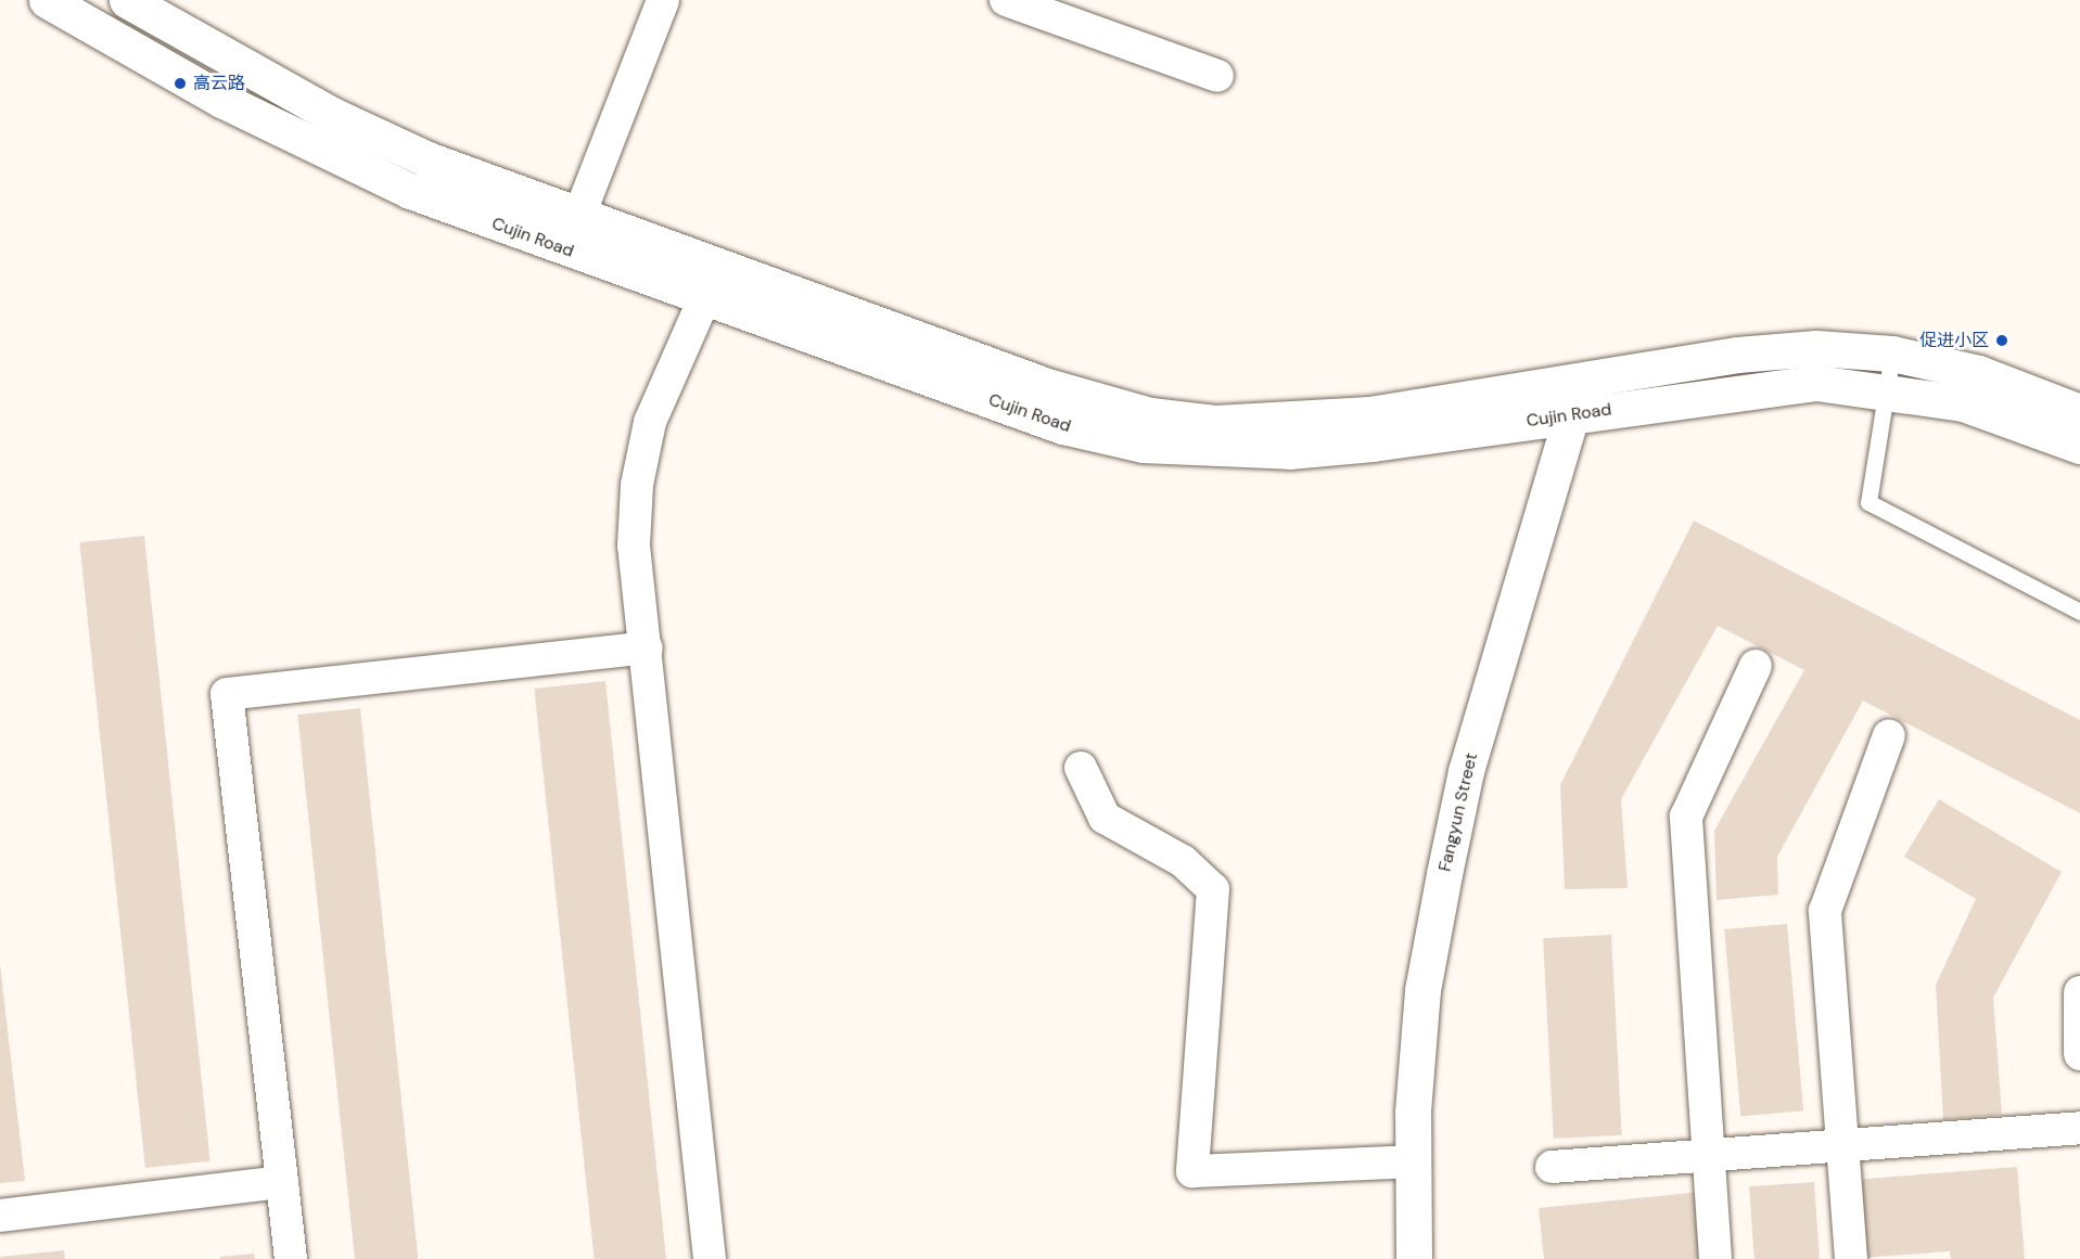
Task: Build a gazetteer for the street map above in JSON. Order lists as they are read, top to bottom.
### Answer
{
  "streets": {
    "main road": ["Cujin Road", "Fangyun Street"]
  },
  "crossings": [
    ["Cujin Road", "Fangyun Street"]
  ],
  "places": ["高云路", "促进小区"]
}
